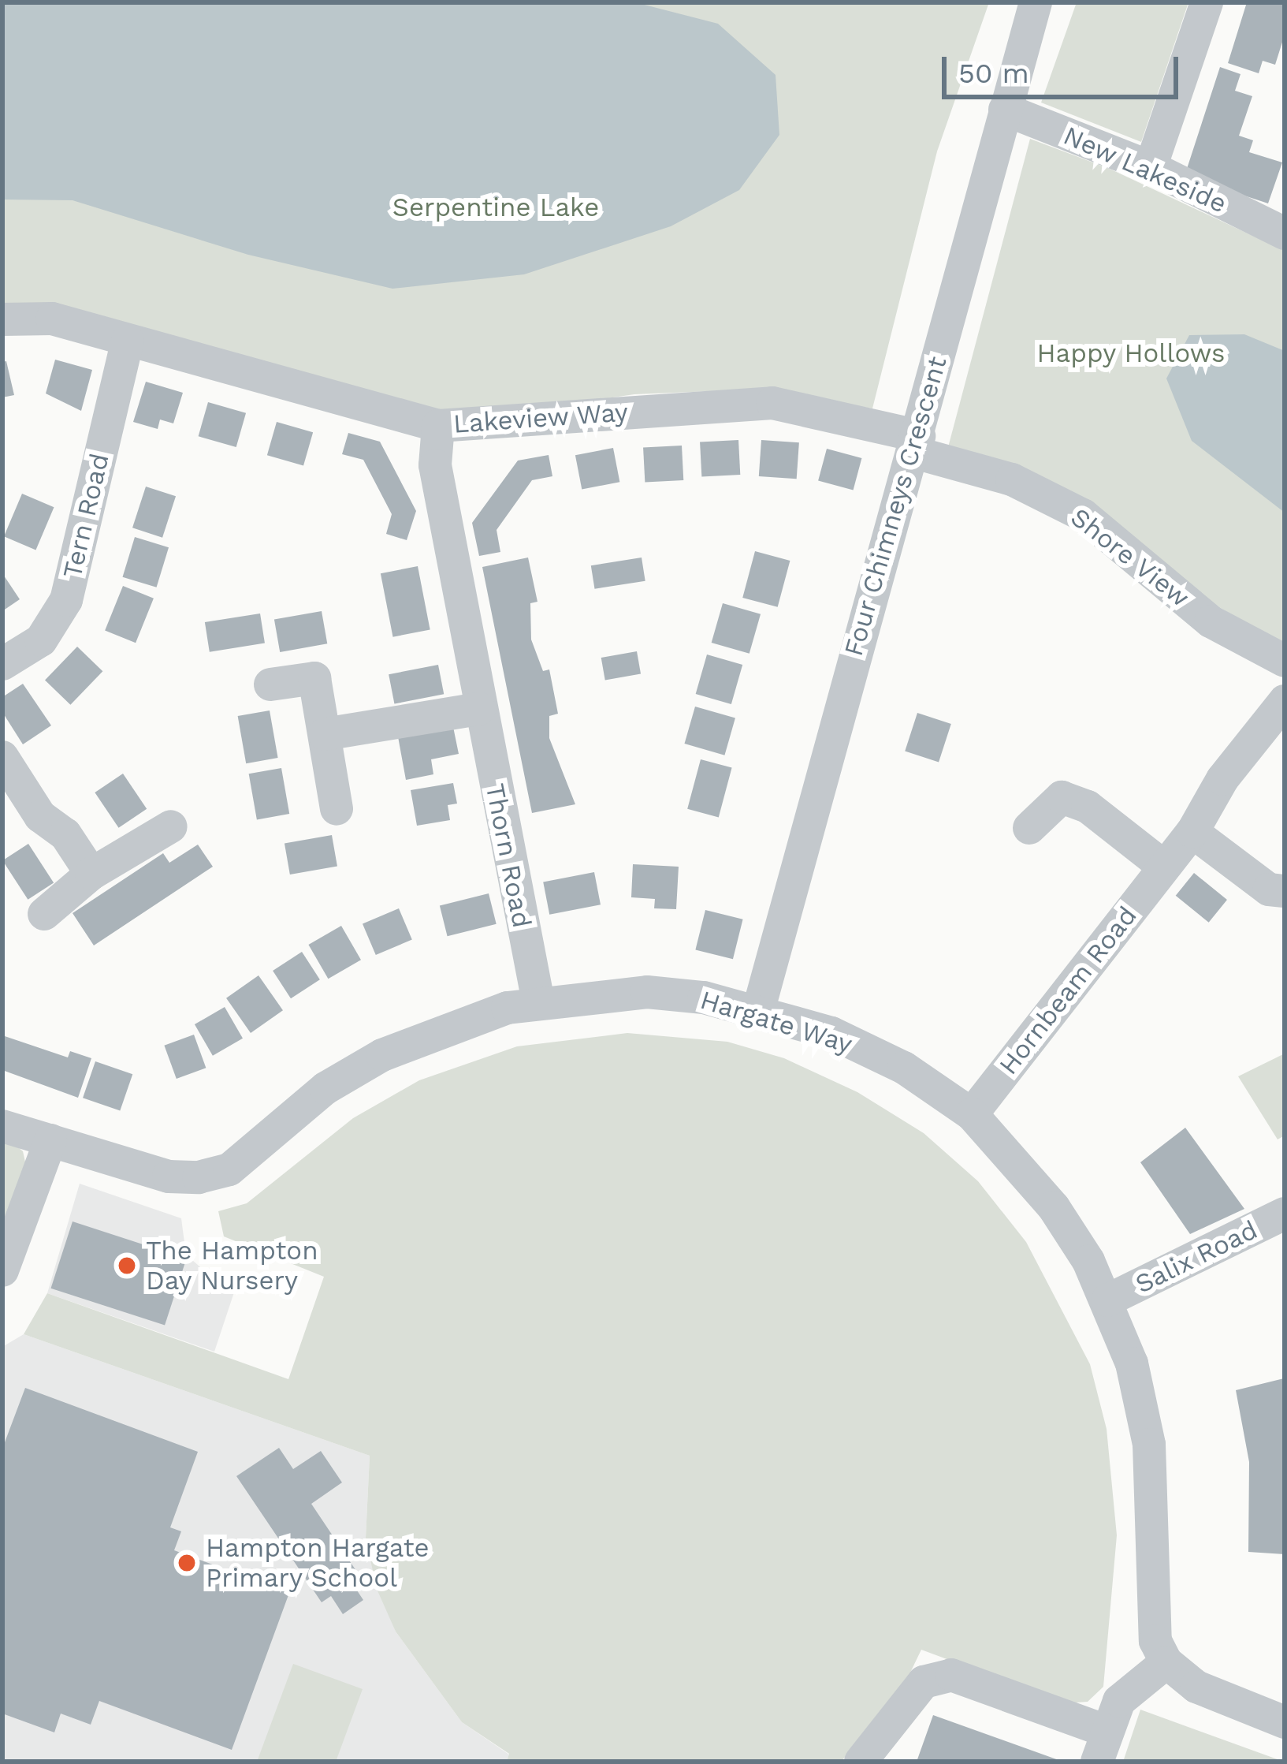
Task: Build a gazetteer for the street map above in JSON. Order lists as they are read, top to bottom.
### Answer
{
  "streets": {
    "street": [
      "New Lakeside",
      "Lakeview Way",
      "Four Chimneys Crescent",
      "Tern Road",
      "Shore View",
      "Thorn Road",
      "Hornbeam Road",
      "Hargate Way",
      "Salix Road"
    ]
  },
  "crossings": [
    ["New Lakeside", "Four Chimneys Crescent"],
    ["Lakeview Way", "Four Chimneys Crescent"],
    ["Lakeview Way", "Tern Road"],
    ["Lakeview Way", "Shore View"],
    ["Lakeview Way", "Thorn Road"],
    ["Four Chimneys Crescent", "Shore View"],
    ["Four Chimneys Crescent", "Hargate Way"],
    ["Thorn Road", "Hargate Way"],
    ["Hornbeam Road", "Hargate Way"],
    ["Hargate Way", "Salix Road"]
  ],
  "parks": ["Serpentine Lake", "Happy Hollows"],
  "places": ["The Hampton Day Nursery", "Hampton Hargate Primary School"],
  "scale_bar": "50 m"
}
